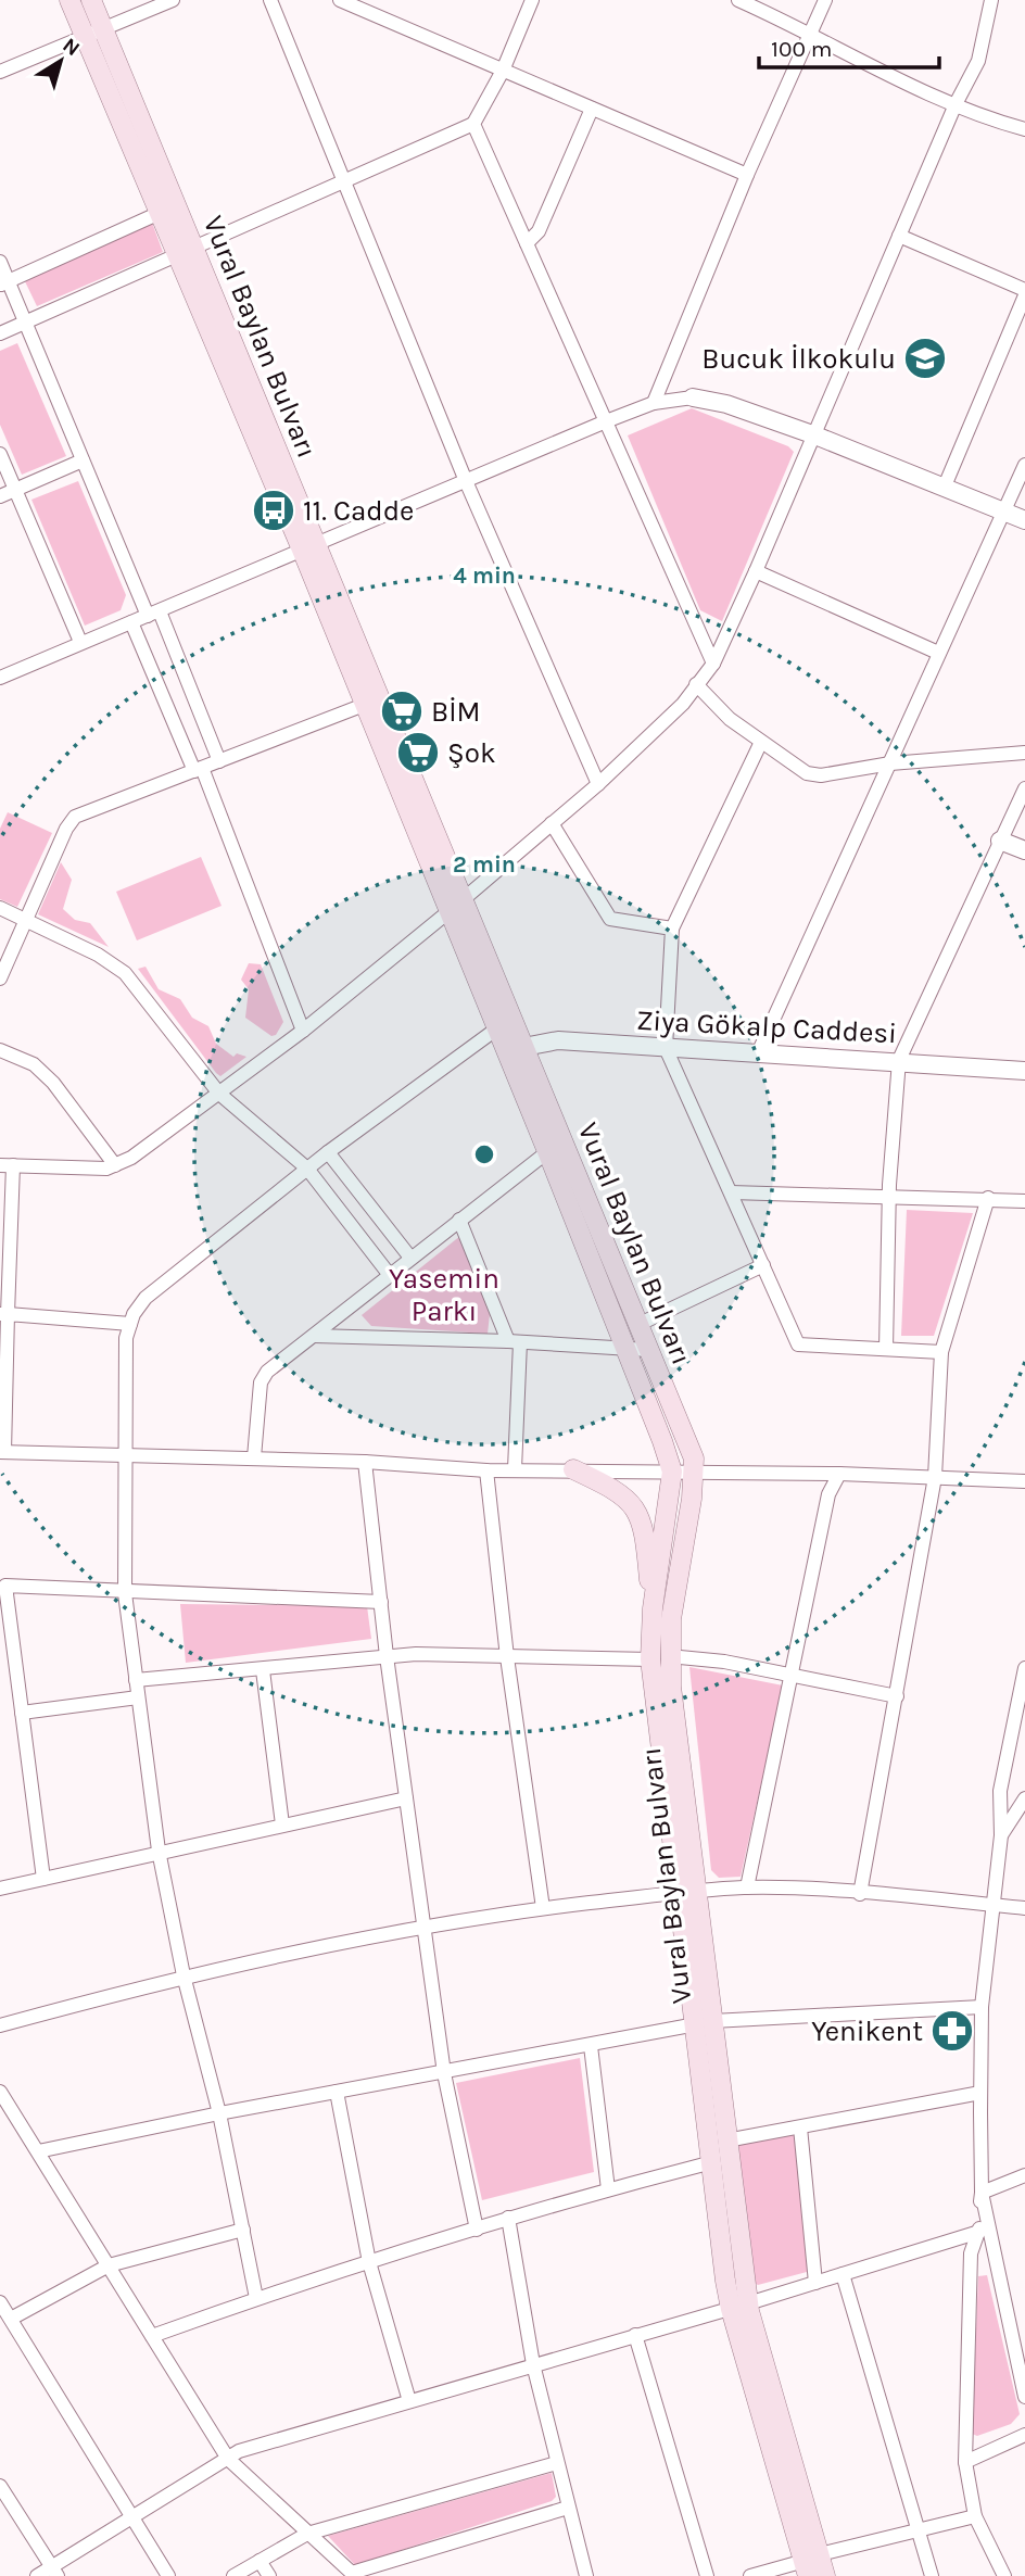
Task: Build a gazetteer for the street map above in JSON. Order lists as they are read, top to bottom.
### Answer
{
  "streets": {
    "main road": ["Vural Baylan Bulvarı"],
    "street": ["Ziya Gökalp Caddesi"]
  },
  "crossings": [
    ["Vural Baylan Bulvarı", "Ziya Gökalp Caddesi"]
  ],
  "parks": ["Yasemin Parkı"],
  "places": {
    "school or university": ["Bucuk İlkokulu"],
    "bus stop": ["11. Cadde"],
    "supermarket": ["BİM", "Şok"],
    "pharmacy": ["Yenikent"]
  },
  "scale_bar": "100 m",
  "north": "top right",
  "rings": ["4 min", "2 min"]
}
